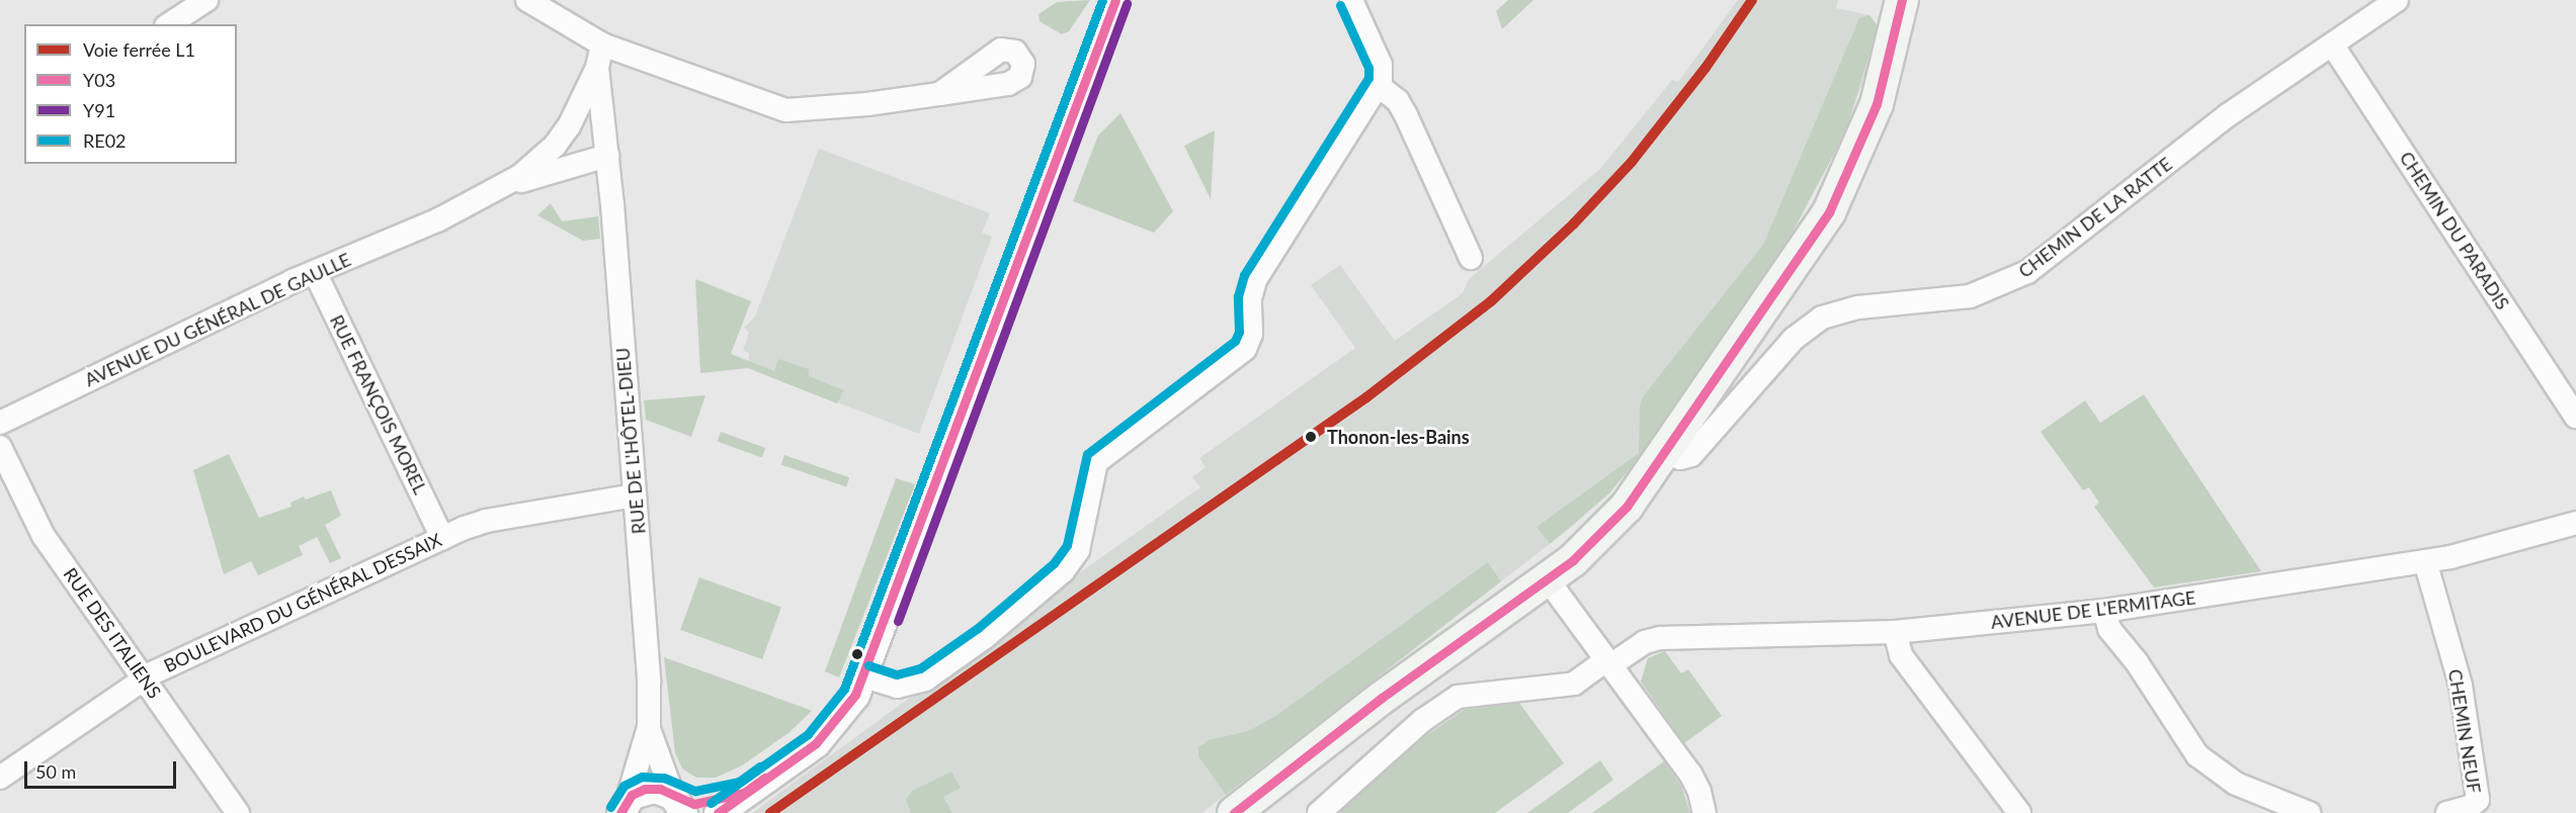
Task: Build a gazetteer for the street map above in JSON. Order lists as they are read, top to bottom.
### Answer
{
  "streets": {
    "street": [
      "CHEMIN DE LA RATTE",
      "CHEMIN DU PARADIS",
      "AVENUE DU GÉNÉRAL DE GAULLE",
      "RUE FRANÇOIS MOREL",
      "RUE DE L'HÔTEL-DIEU",
      "BOULEVARD DU GÉNÉRAL DESSAIX",
      "AVENUE DE L'ERMITAGE",
      "RUE DES ITALIENS",
      "CHEMIN NEUF"
    ]
  },
  "crossings": [
    ["CHEMIN DE LA RATTE", "CHEMIN DU PARADIS"],
    ["AVENUE DU GÉNÉRAL DE GAULLE", "RUE FRANÇOIS MOREL"],
    ["RUE FRANÇOIS MOREL", "BOULEVARD DU GÉNÉRAL DESSAIX"],
    ["RUE DE L'HÔTEL-DIEU", "BOULEVARD DU GÉNÉRAL DESSAIX"],
    ["BOULEVARD DU GÉNÉRAL DESSAIX", "RUE DES ITALIENS"],
    ["AVENUE DE L'ERMITAGE", "CHEMIN NEUF"]
  ],
  "places": ["Thonon-les-Bains"],
  "lines": [
    "rail line L1",
    "transit line Y03",
    "transit line RE02",
    "transit line Y91"
  ],
  "legend": [
    "Voie ferrée L1",
    "Y03",
    "Y91",
    "RE02"
  ],
  "scale_bar": "50 m"
}
